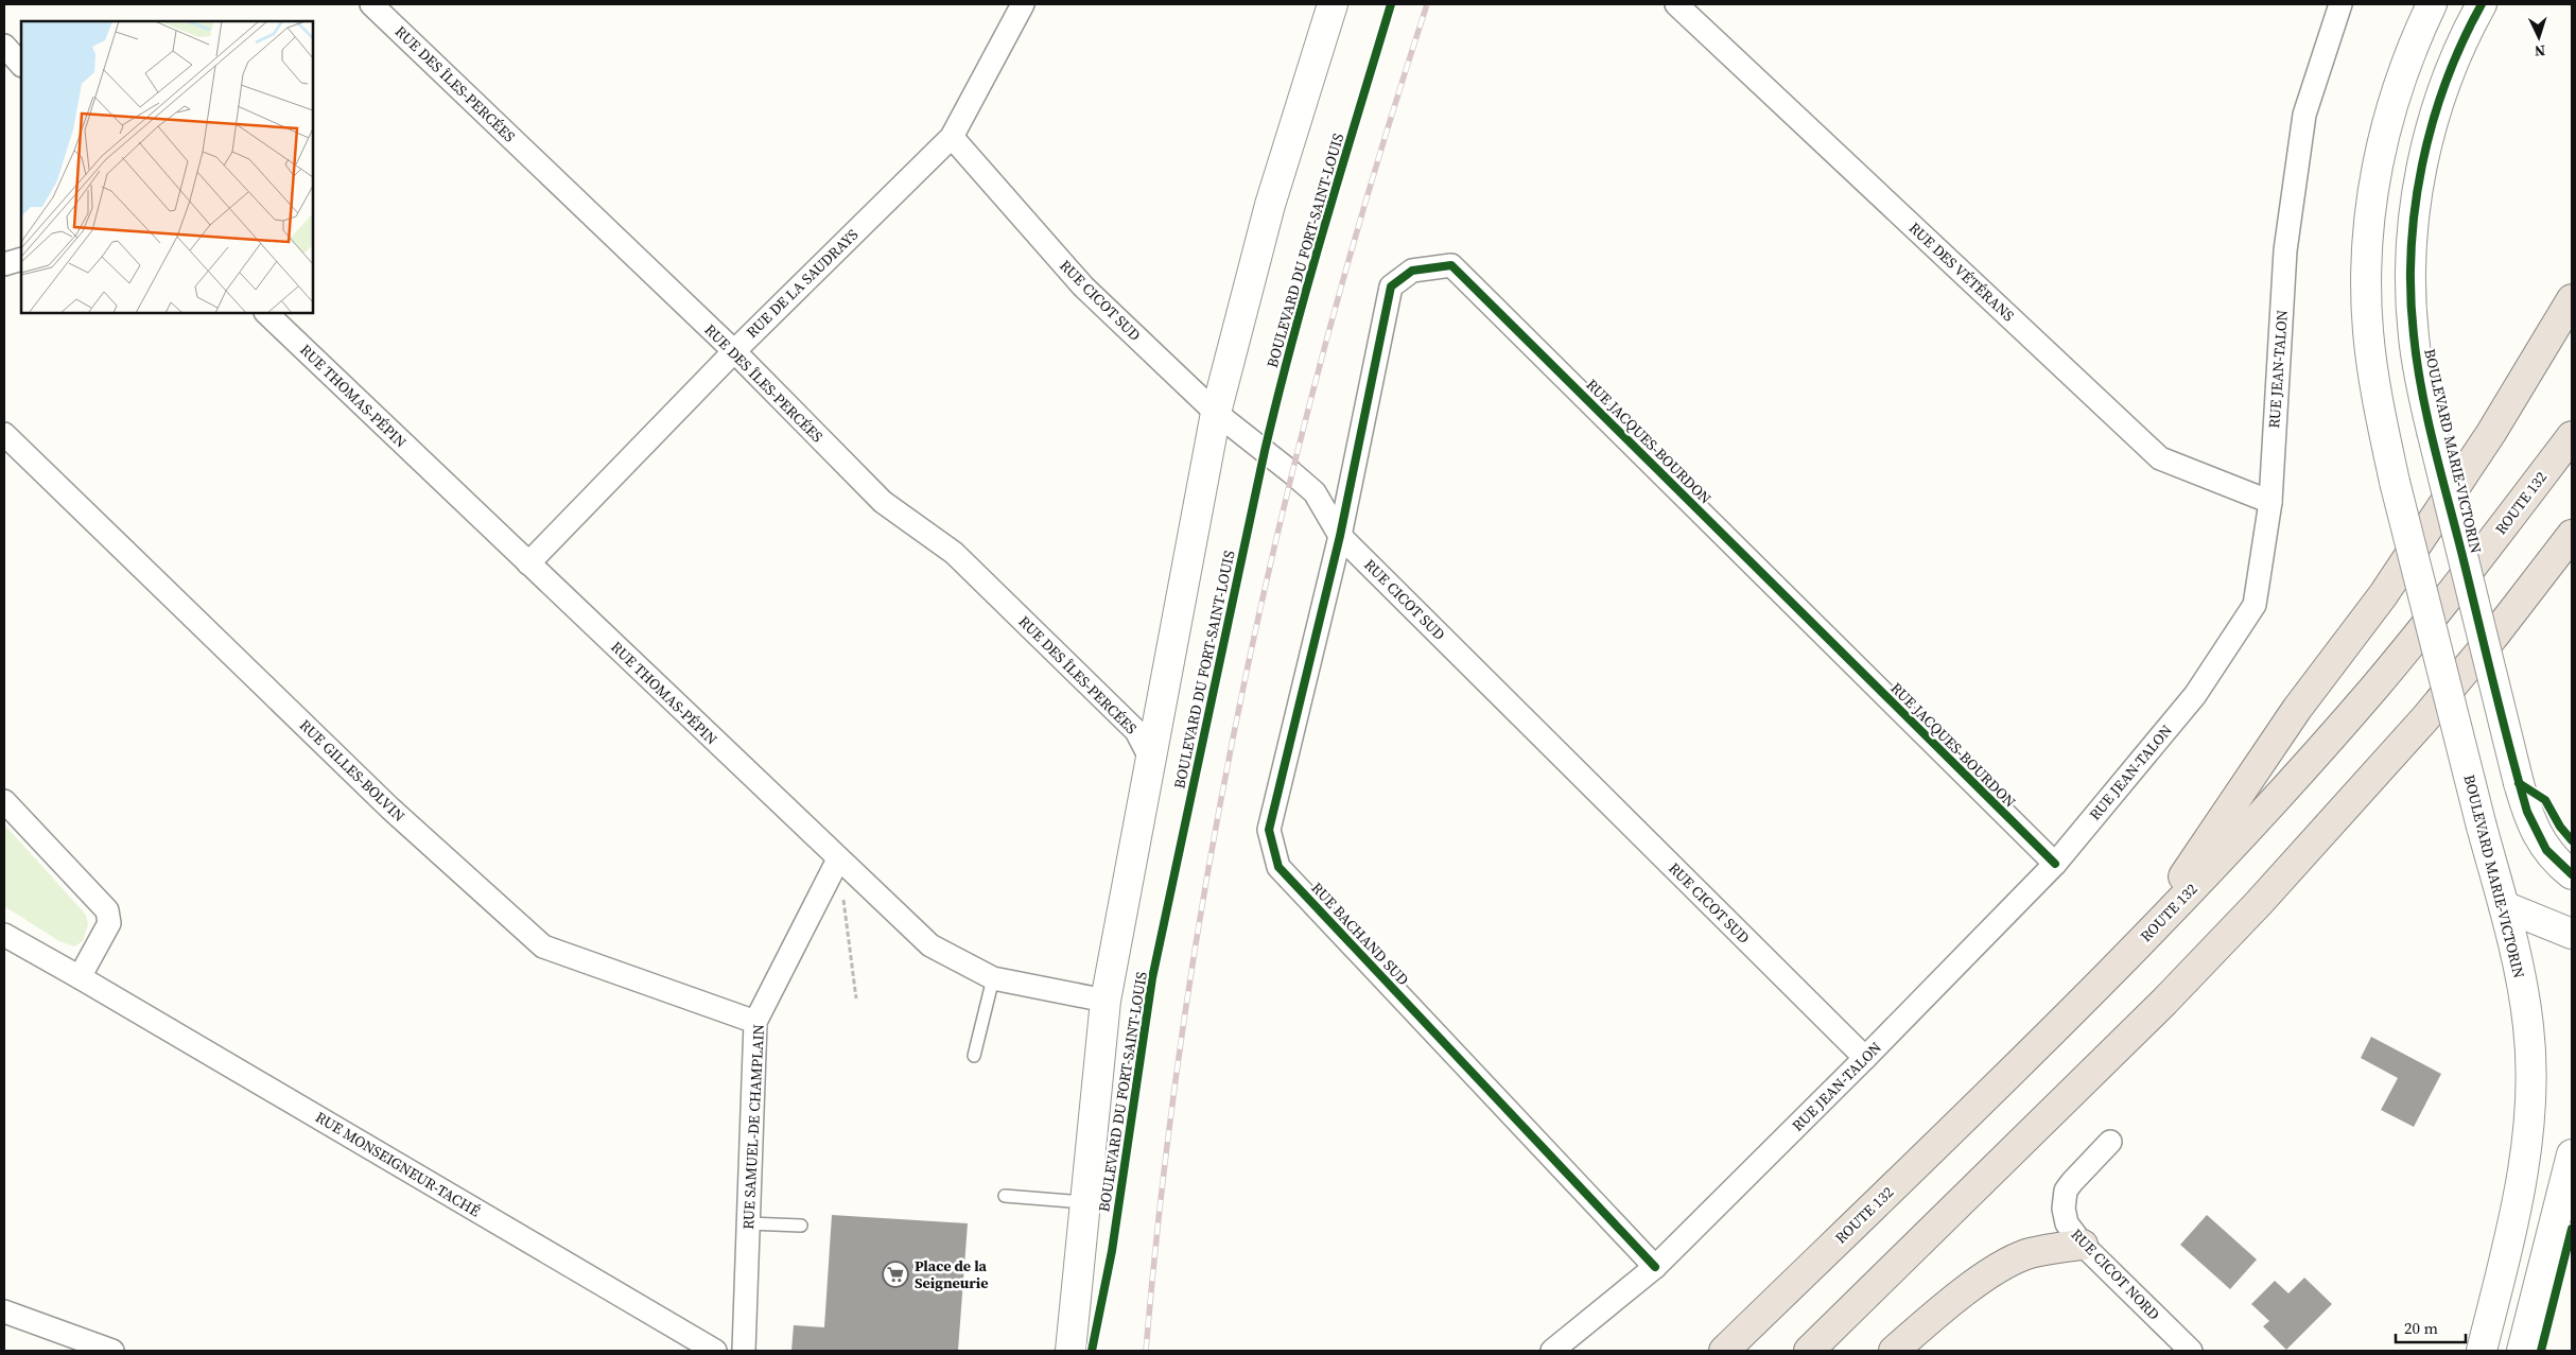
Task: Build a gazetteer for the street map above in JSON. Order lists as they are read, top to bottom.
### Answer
{
  "streets": {
    "highway": ["ROUTE 132"],
    "street": [
      "RUE DES ÎLES-PERCÉES",
      "BOULEVARD DU FORT-SAINT-LOUIS",
      "RUE DES VÉTÉRANS",
      "RUE DE LA SAUDRAYS",
      "RUE CICOT SUD",
      "RUE JEAN-TALON",
      "RUE THOMAS-PÉPIN",
      "RUE JACQUES-BOURDON",
      "BOULEVARD MARIE-VICTORIN",
      "RUE GILLES-BOLVIN",
      "RUE BACHAND SUD",
      "RUE SAMUEL-DE CHAMPLAIN",
      "RUE MONSEIGNEUR-TACHÉ",
      "RUE CICOT NORD"
    ]
  },
  "crossings": [
    ["RUE DES ÎLES-PERCÉES", "BOULEVARD DU FORT-SAINT-LOUIS"],
    ["RUE DES ÎLES-PERCÉES", "RUE DE LA SAUDRAYS"],
    ["BOULEVARD DU FORT-SAINT-LOUIS", "RUE CICOT SUD"],
    ["BOULEVARD DU FORT-SAINT-LOUIS", "RUE THOMAS-PÉPIN"],
    ["RUE DES VÉTÉRANS", "RUE JEAN-TALON"],
    ["RUE DE LA SAUDRAYS", "RUE CICOT SUD"],
    ["RUE DE LA SAUDRAYS", "RUE THOMAS-PÉPIN"],
    ["RUE CICOT SUD", "RUE JEAN-TALON"],
    ["RUE CICOT SUD", "RUE JACQUES-BOURDON"],
    ["RUE CICOT SUD", "RUE BACHAND SUD"],
    ["RUE JEAN-TALON", "RUE JACQUES-BOURDON"],
    ["RUE JEAN-TALON", "RUE BACHAND SUD"],
    ["RUE THOMAS-PÉPIN", "RUE SAMUEL-DE CHAMPLAIN"],
    ["RUE JACQUES-BOURDON", "RUE BACHAND SUD"],
    ["RUE GILLES-BOLVIN", "RUE SAMUEL-DE CHAMPLAIN"]
  ],
  "places": {
    "supermarket": ["Place de la Seigneurie"]
  },
  "scale_bar": "20 m",
  "north": "bottom"
}
